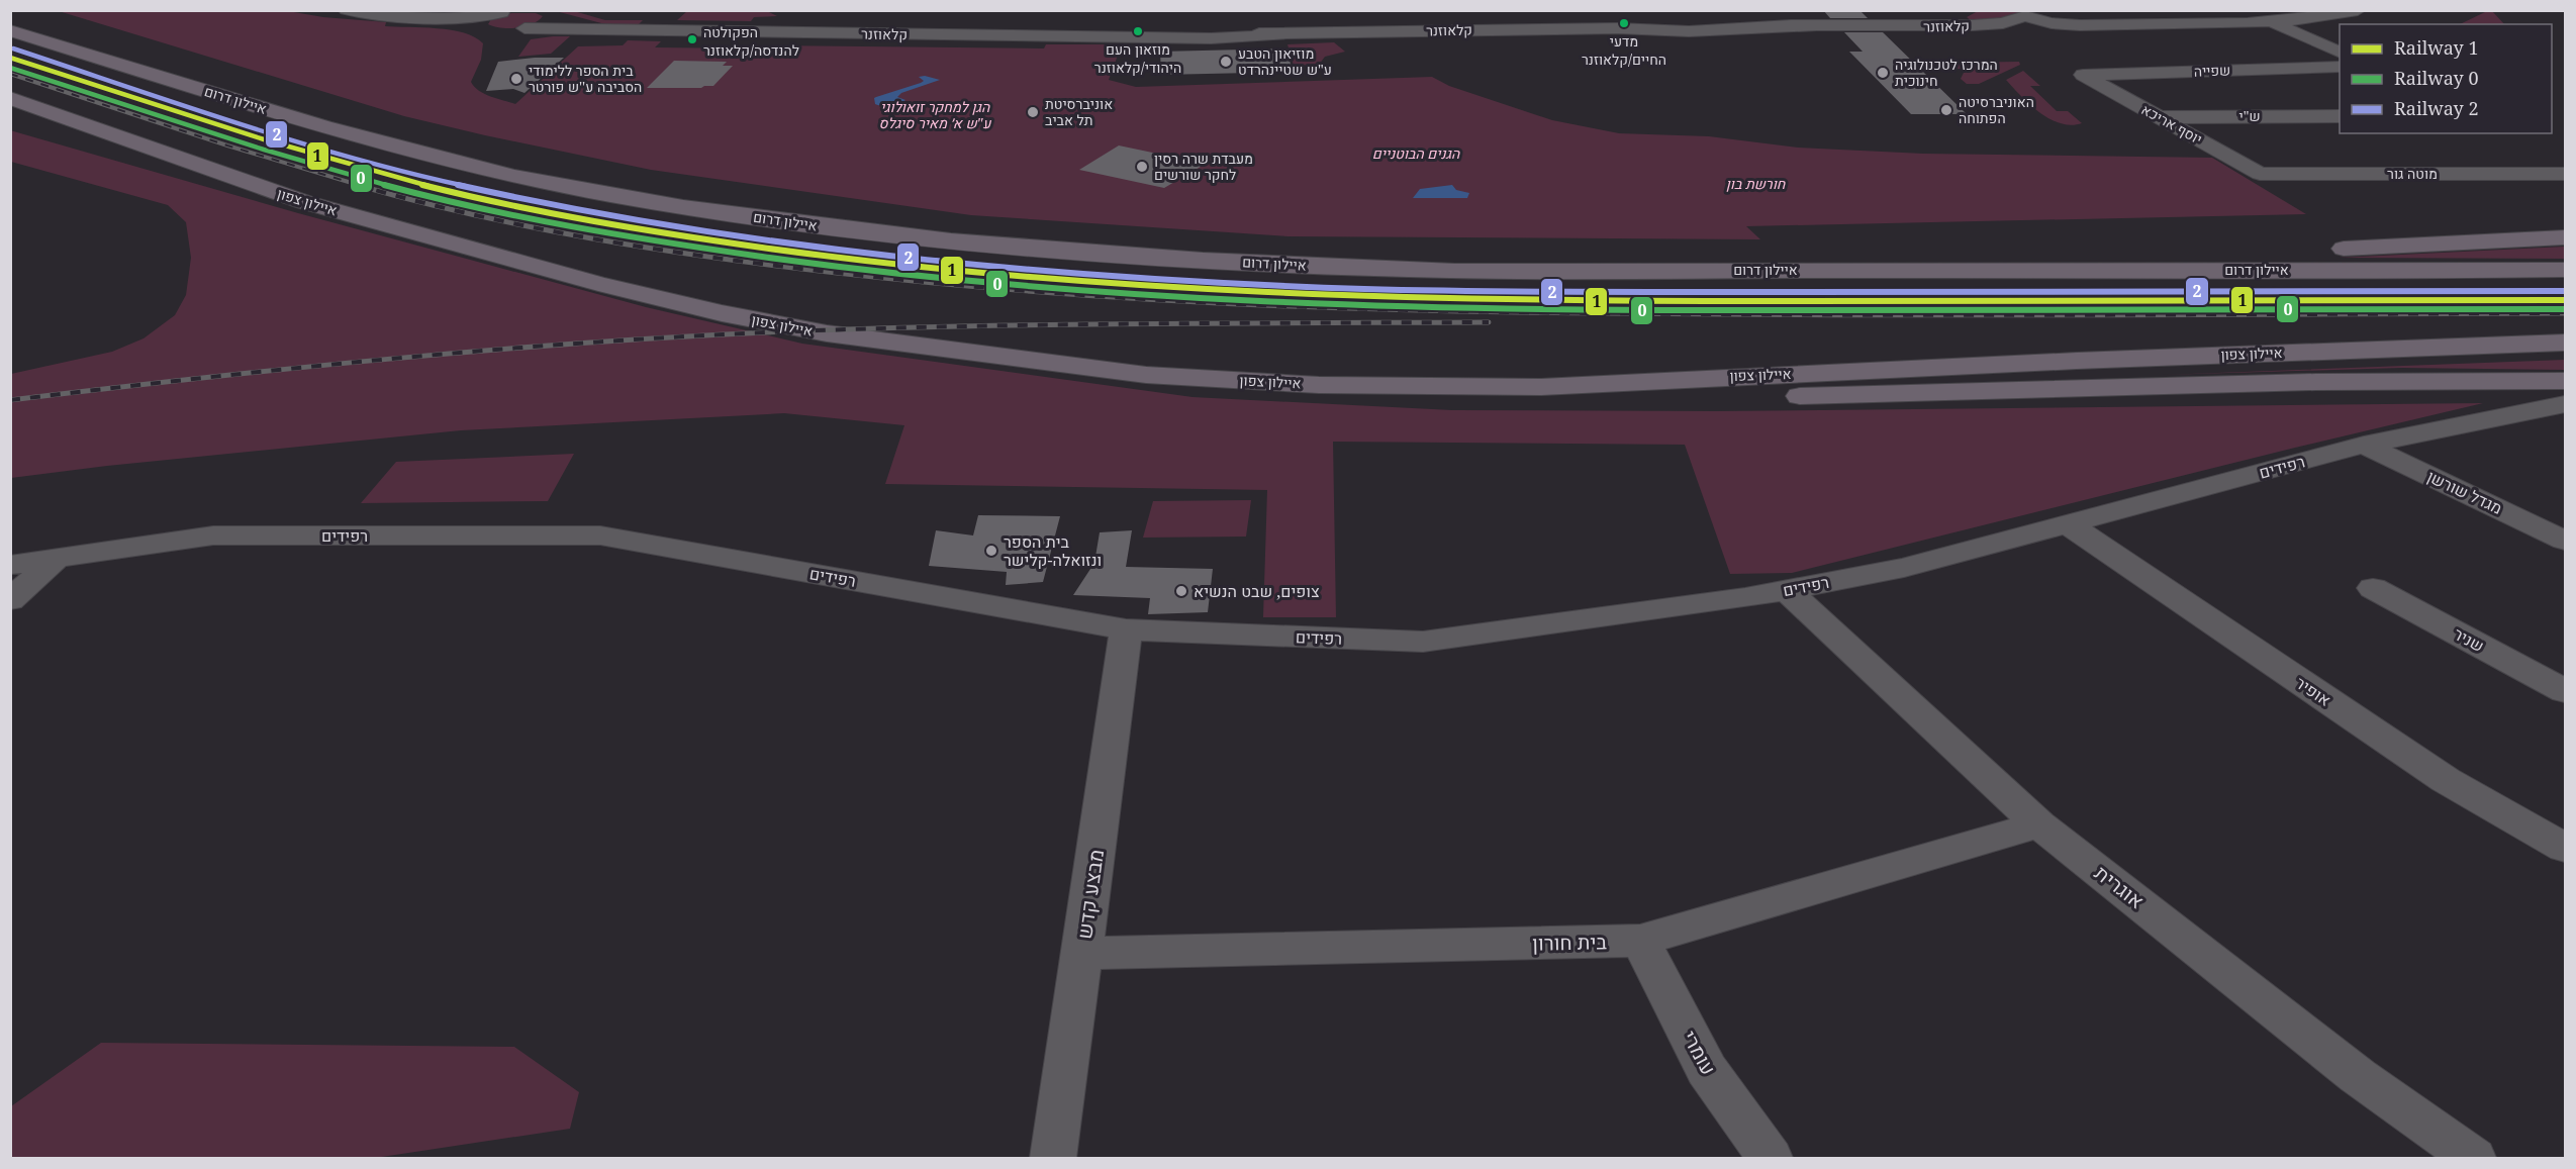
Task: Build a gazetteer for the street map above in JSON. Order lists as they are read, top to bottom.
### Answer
{
  "streets": {
    "highway": ["איילון דרום", "איילון צפון"],
    "street": [
      "קלאוזנר",
      "שפייה",
      "ש\"י",
      "יוסף אריכא",
      "מוטה גור",
      "רפידים",
      "מגדל שורשן",
      "שניר",
      "אופיר",
      "אוגרית",
      "מבצע קדש",
      "בית חורון",
      "עומרי"
    ]
  },
  "crossings": [
    ["שפייה", "יוסף אריכא"],
    ["ש\"י", "יוסף אריכא"],
    ["יוסף אריכא", "מוטה גור"],
    ["רפידים", "מגדל שורשן"],
    ["רפידים", "אופיר"],
    ["רפידים", "אוגרית"],
    ["רפידים", "מבצע קדש"],
    ["אוגרית", "בית חורון"],
    ["מבצע קדש", "בית חורון"],
    ["בית חורון", "עומרי"]
  ],
  "parks": ["הגן למחקר זואולוגי ע\"ש א׳ מאיר סיגלס", "הגנים הבוטניים", "חורשת בון"],
  "places": [
    "מדעי החיים/קלאוזנר",
    "מוזאון העם היהודי/קלאוזנר",
    "הפקולטה להנדסה/קלאוזנר",
    "מוזיאון הטבע ע\"ש שטיינהרדט",
    "המרכז לטכנולוגיה חינוכית",
    "בית הספר ללימודי הסביבה ע''ש פורטר",
    "האוניברסיטה הפתוחה",
    "אוניברסיטת תל אביב",
    "מעבדת שרה רסין לחקר שורשים",
    "בית הספר ונזואלה-קלישר",
    "צופים, שבט הנשיא"
  ],
  "lines": ["rail line 2", "rail line 1", "rail line 0"],
  "legend": ["Railway 1", "Railway 0", "Railway 2"]
}
